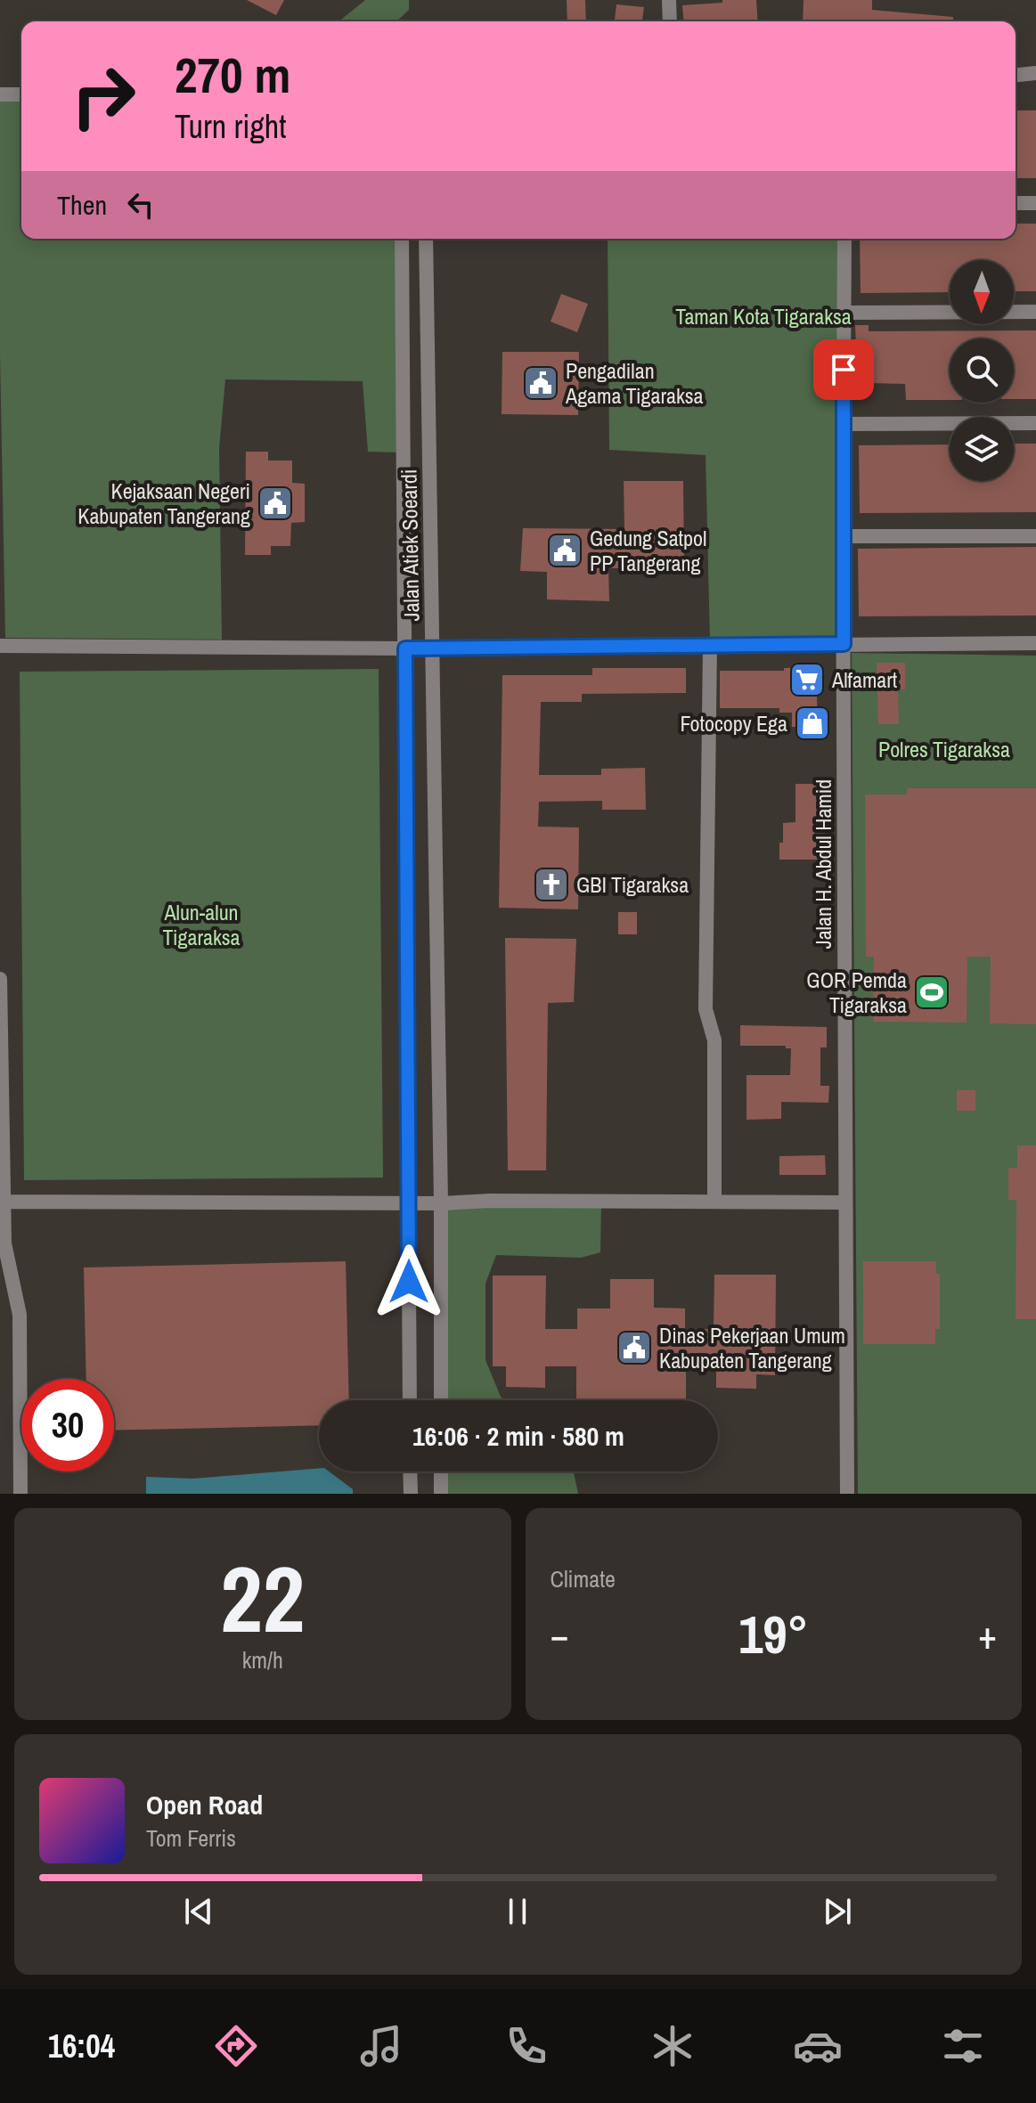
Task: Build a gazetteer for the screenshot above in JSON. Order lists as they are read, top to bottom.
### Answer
{
  "streets": {
    "street": ["Jalan Atiek Soeardi", "Jalan H. Abdul Hamid"]
  },
  "parks": ["Taman Kota Tigaraksa", "Polres Tigaraksa", "Alun-alun Tigaraksa"],
  "places": {
    "public building": [
      "Pengadilan Agama Tigaraksa",
      "Kejaksaan Negeri Kabupaten Tangerang",
      "Gedung Satpol PP Tangerang",
      "Dinas Pekerjaan Umum Kabupaten Tangerang"
    ],
    "supermarket": ["Alfamart"],
    "shop": ["Fotocopy Ega"],
    "church": ["GBI Tigaraksa"],
    "sports": ["GOR Pemda Tigaraksa"]
  },
  "north": "bottom",
  "page": {
    "turn": ["270 m", "Turn right"],
    "then": "Then",
    "limit": "30",
    "trip": "16:06 · 2 min · 580 m",
    "tile": [
      ["22", "km/h"],
      "Climate"
    ],
    "heat": ["−", "19°", "+"],
    "song": ["Open Road", "Tom Ferris"],
    "tabs": "16:04"
  }
}
